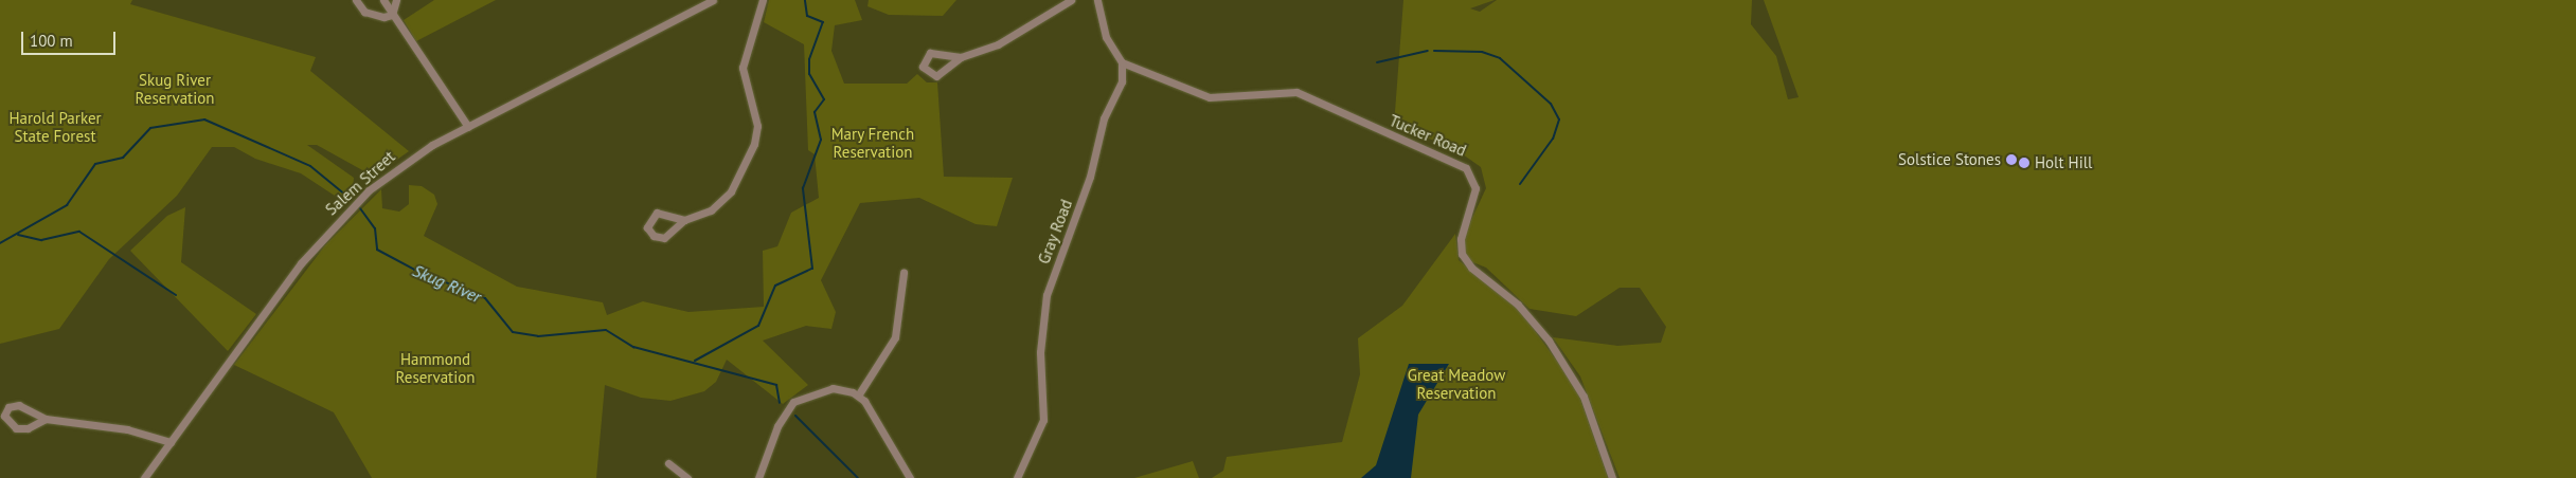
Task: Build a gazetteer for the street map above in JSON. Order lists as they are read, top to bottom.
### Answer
{
  "streets": {
    "street": ["Tucker Road", "Salem Street", "Gray Road"]
  },
  "crossings": [
    ["Tucker Road", "Gray Road"]
  ],
  "water": ["Skug River"],
  "parks": [
    "Skug River Reservation",
    "Harold Parker State Forest",
    "Mary French Reservation",
    "Hammond Reservation",
    "Great Meadow Reservation"
  ],
  "places": ["Solstice Stones", "Holt Hill"],
  "scale_bar": "100 m"
}
